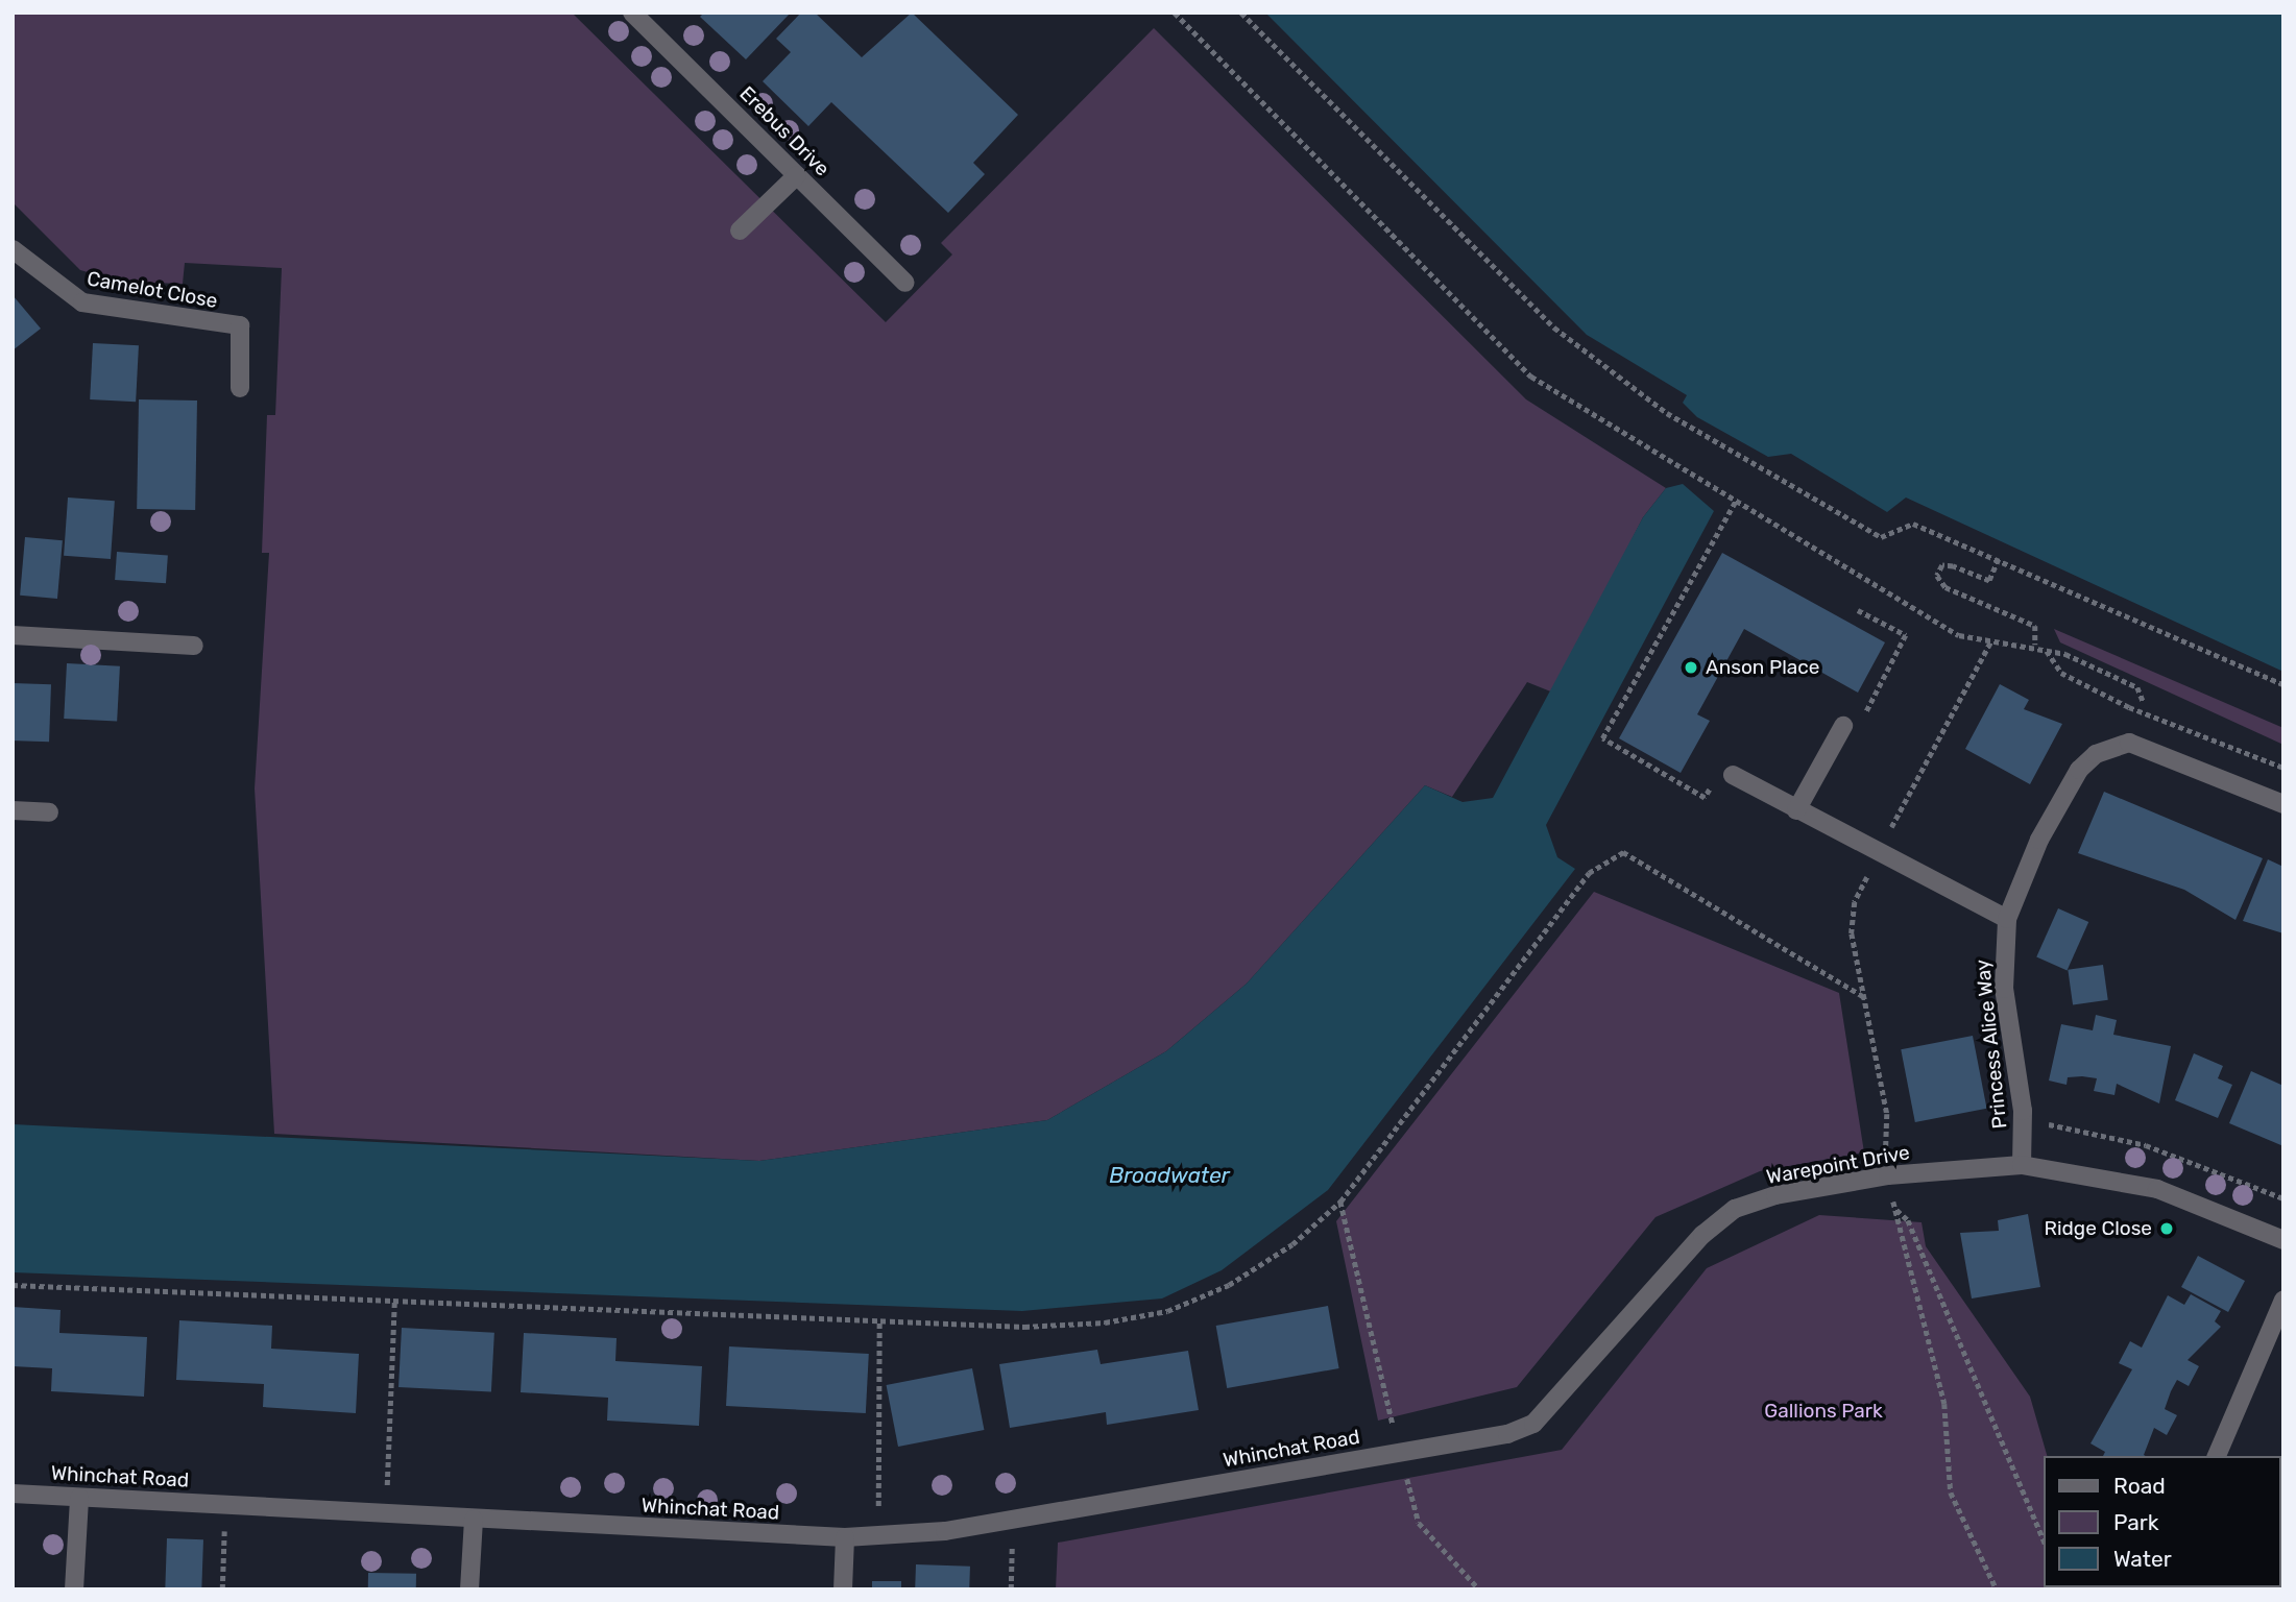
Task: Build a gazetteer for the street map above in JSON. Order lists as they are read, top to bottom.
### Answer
{
  "streets": {
    "street": [
      "Erebus Drive",
      "Camelot Close",
      "Princess Alice Way",
      "Warepoint Drive",
      "Whinchat Road"
    ]
  },
  "crossings": [
    ["Princess Alice Way", "Warepoint Drive"],
    ["Warepoint Drive", "Whinchat Road"]
  ],
  "water": ["Broadwater"],
  "parks": ["Gallions Park"],
  "places": ["Anson Place", "Ridge Close"],
  "legend": ["Road", "Park", "Water"]
}
